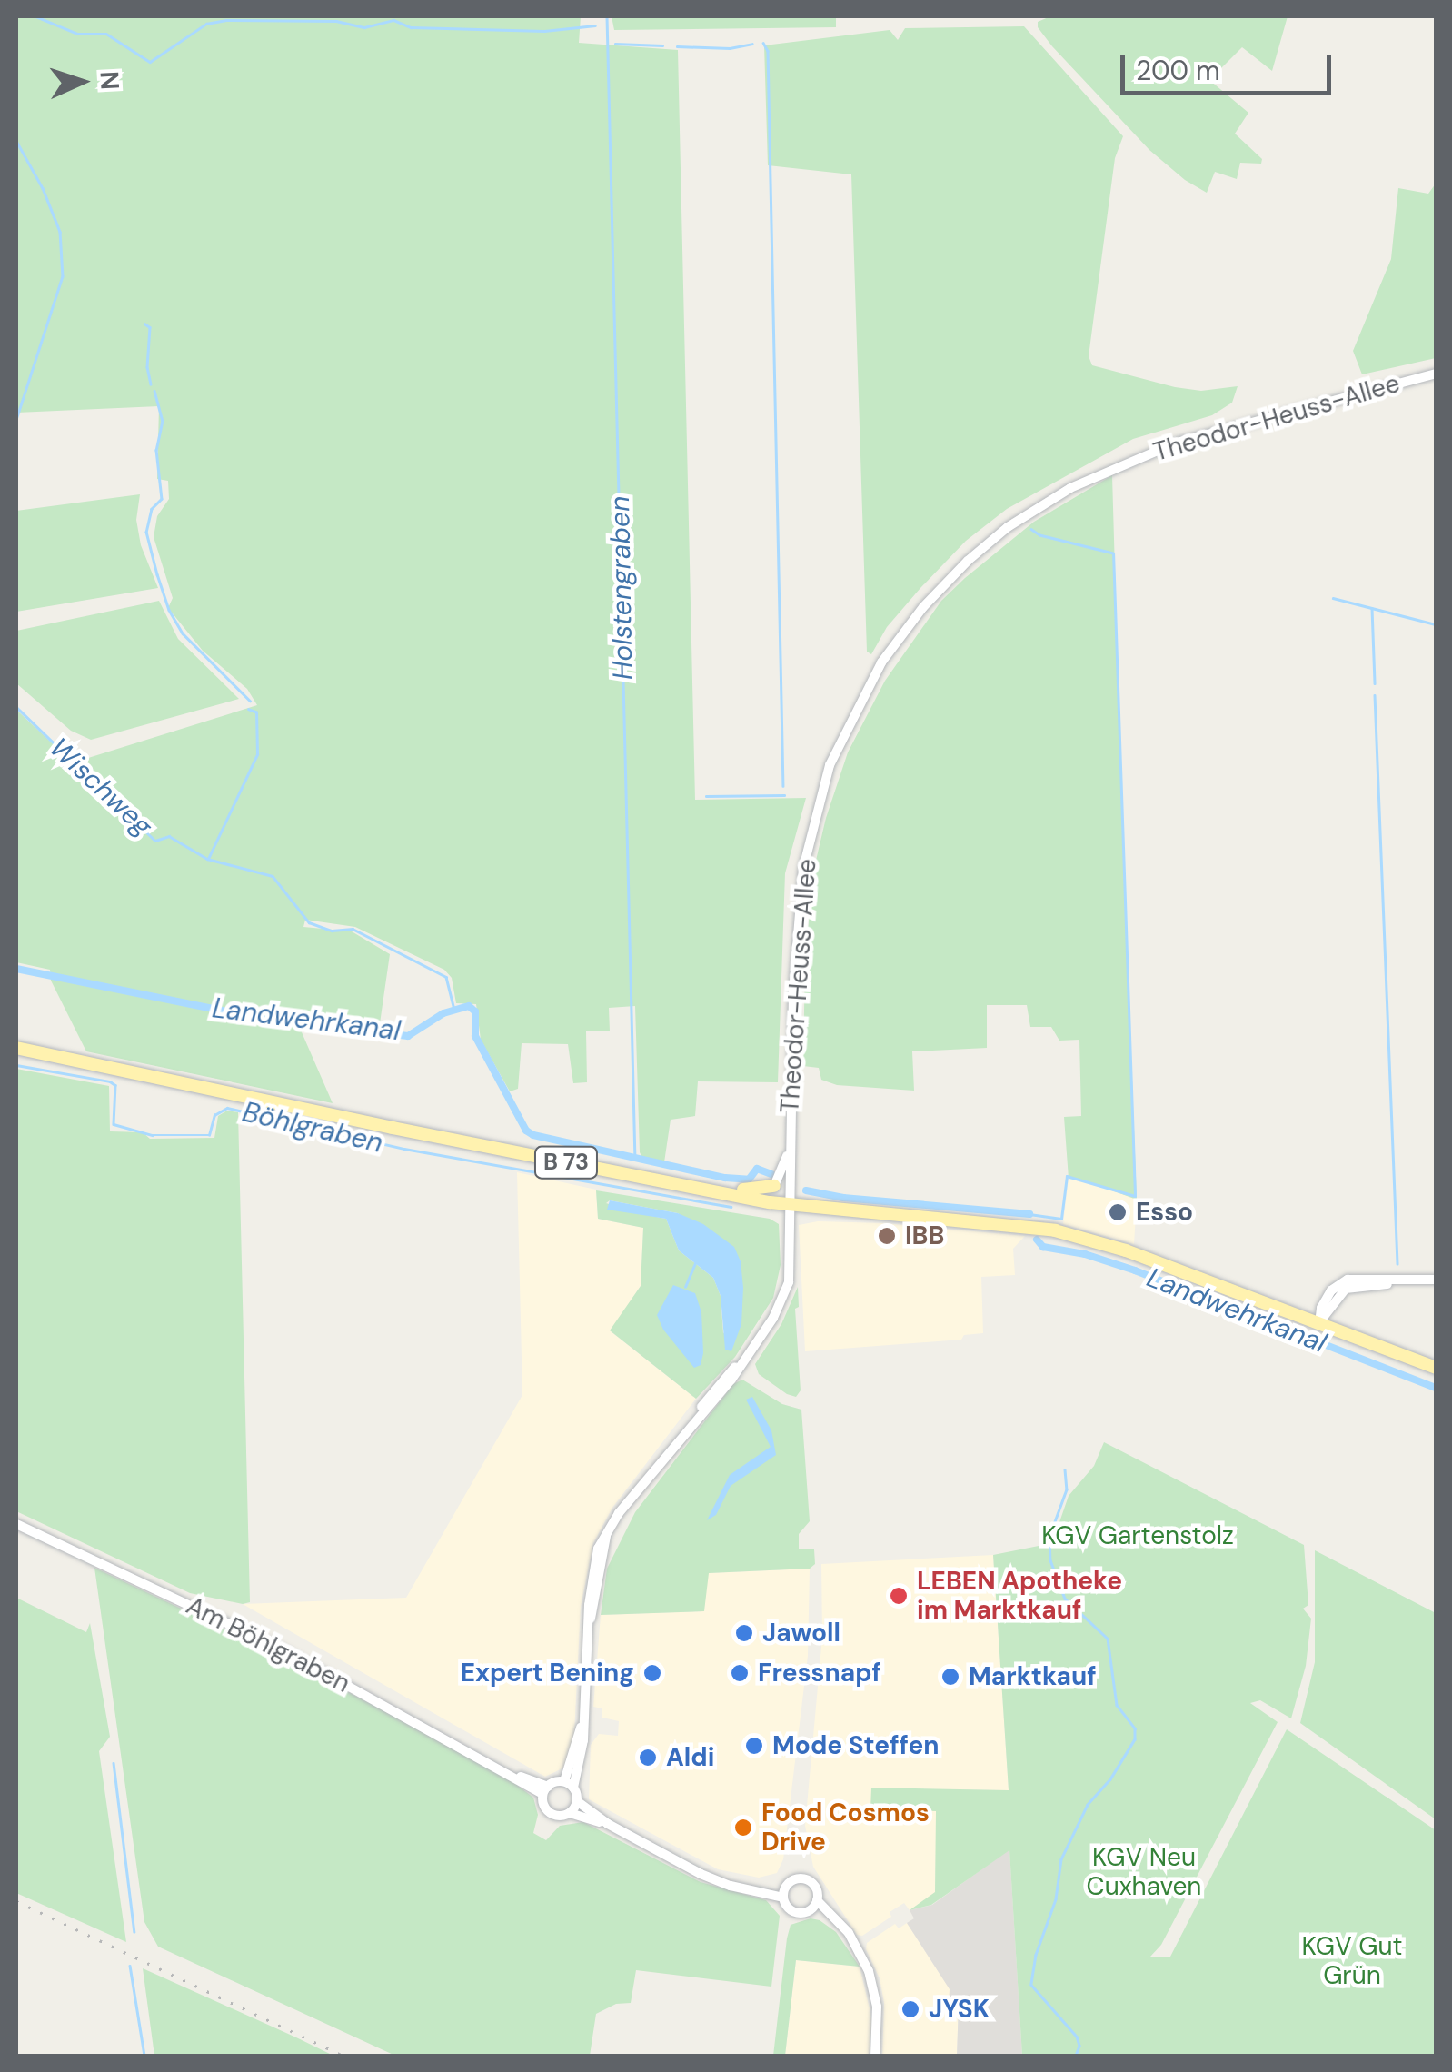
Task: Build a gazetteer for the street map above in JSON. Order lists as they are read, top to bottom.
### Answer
{
  "streets": {
    "main road": ["B 73"],
    "street": ["Theodor-Heuss-Allee", "Am Böhlgraben"]
  },
  "crossings": [
    ["Theodor-Heuss-Allee", "B 73"],
    ["Theodor-Heuss-Allee", "Am Böhlgraben"]
  ],
  "water": [
    "Holstengraben",
    "Wischweg",
    "Landwehrkanal",
    "Böhlgraben"
  ],
  "parks": ["KGV Gartenstolz", "KGV Neu Cuxhaven", "KGV Gut Grün"],
  "places": [
    "Esso",
    "IBB",
    "LEBEN Apotheke im Marktkauf",
    "Jawoll",
    "Expert Bening",
    "Fressnapf",
    "Marktkauf",
    "Mode Steffen",
    "Aldi",
    "Food Cosmos Drive",
    "JYSK"
  ],
  "scale_bar": "200 m",
  "north": "right"
}
